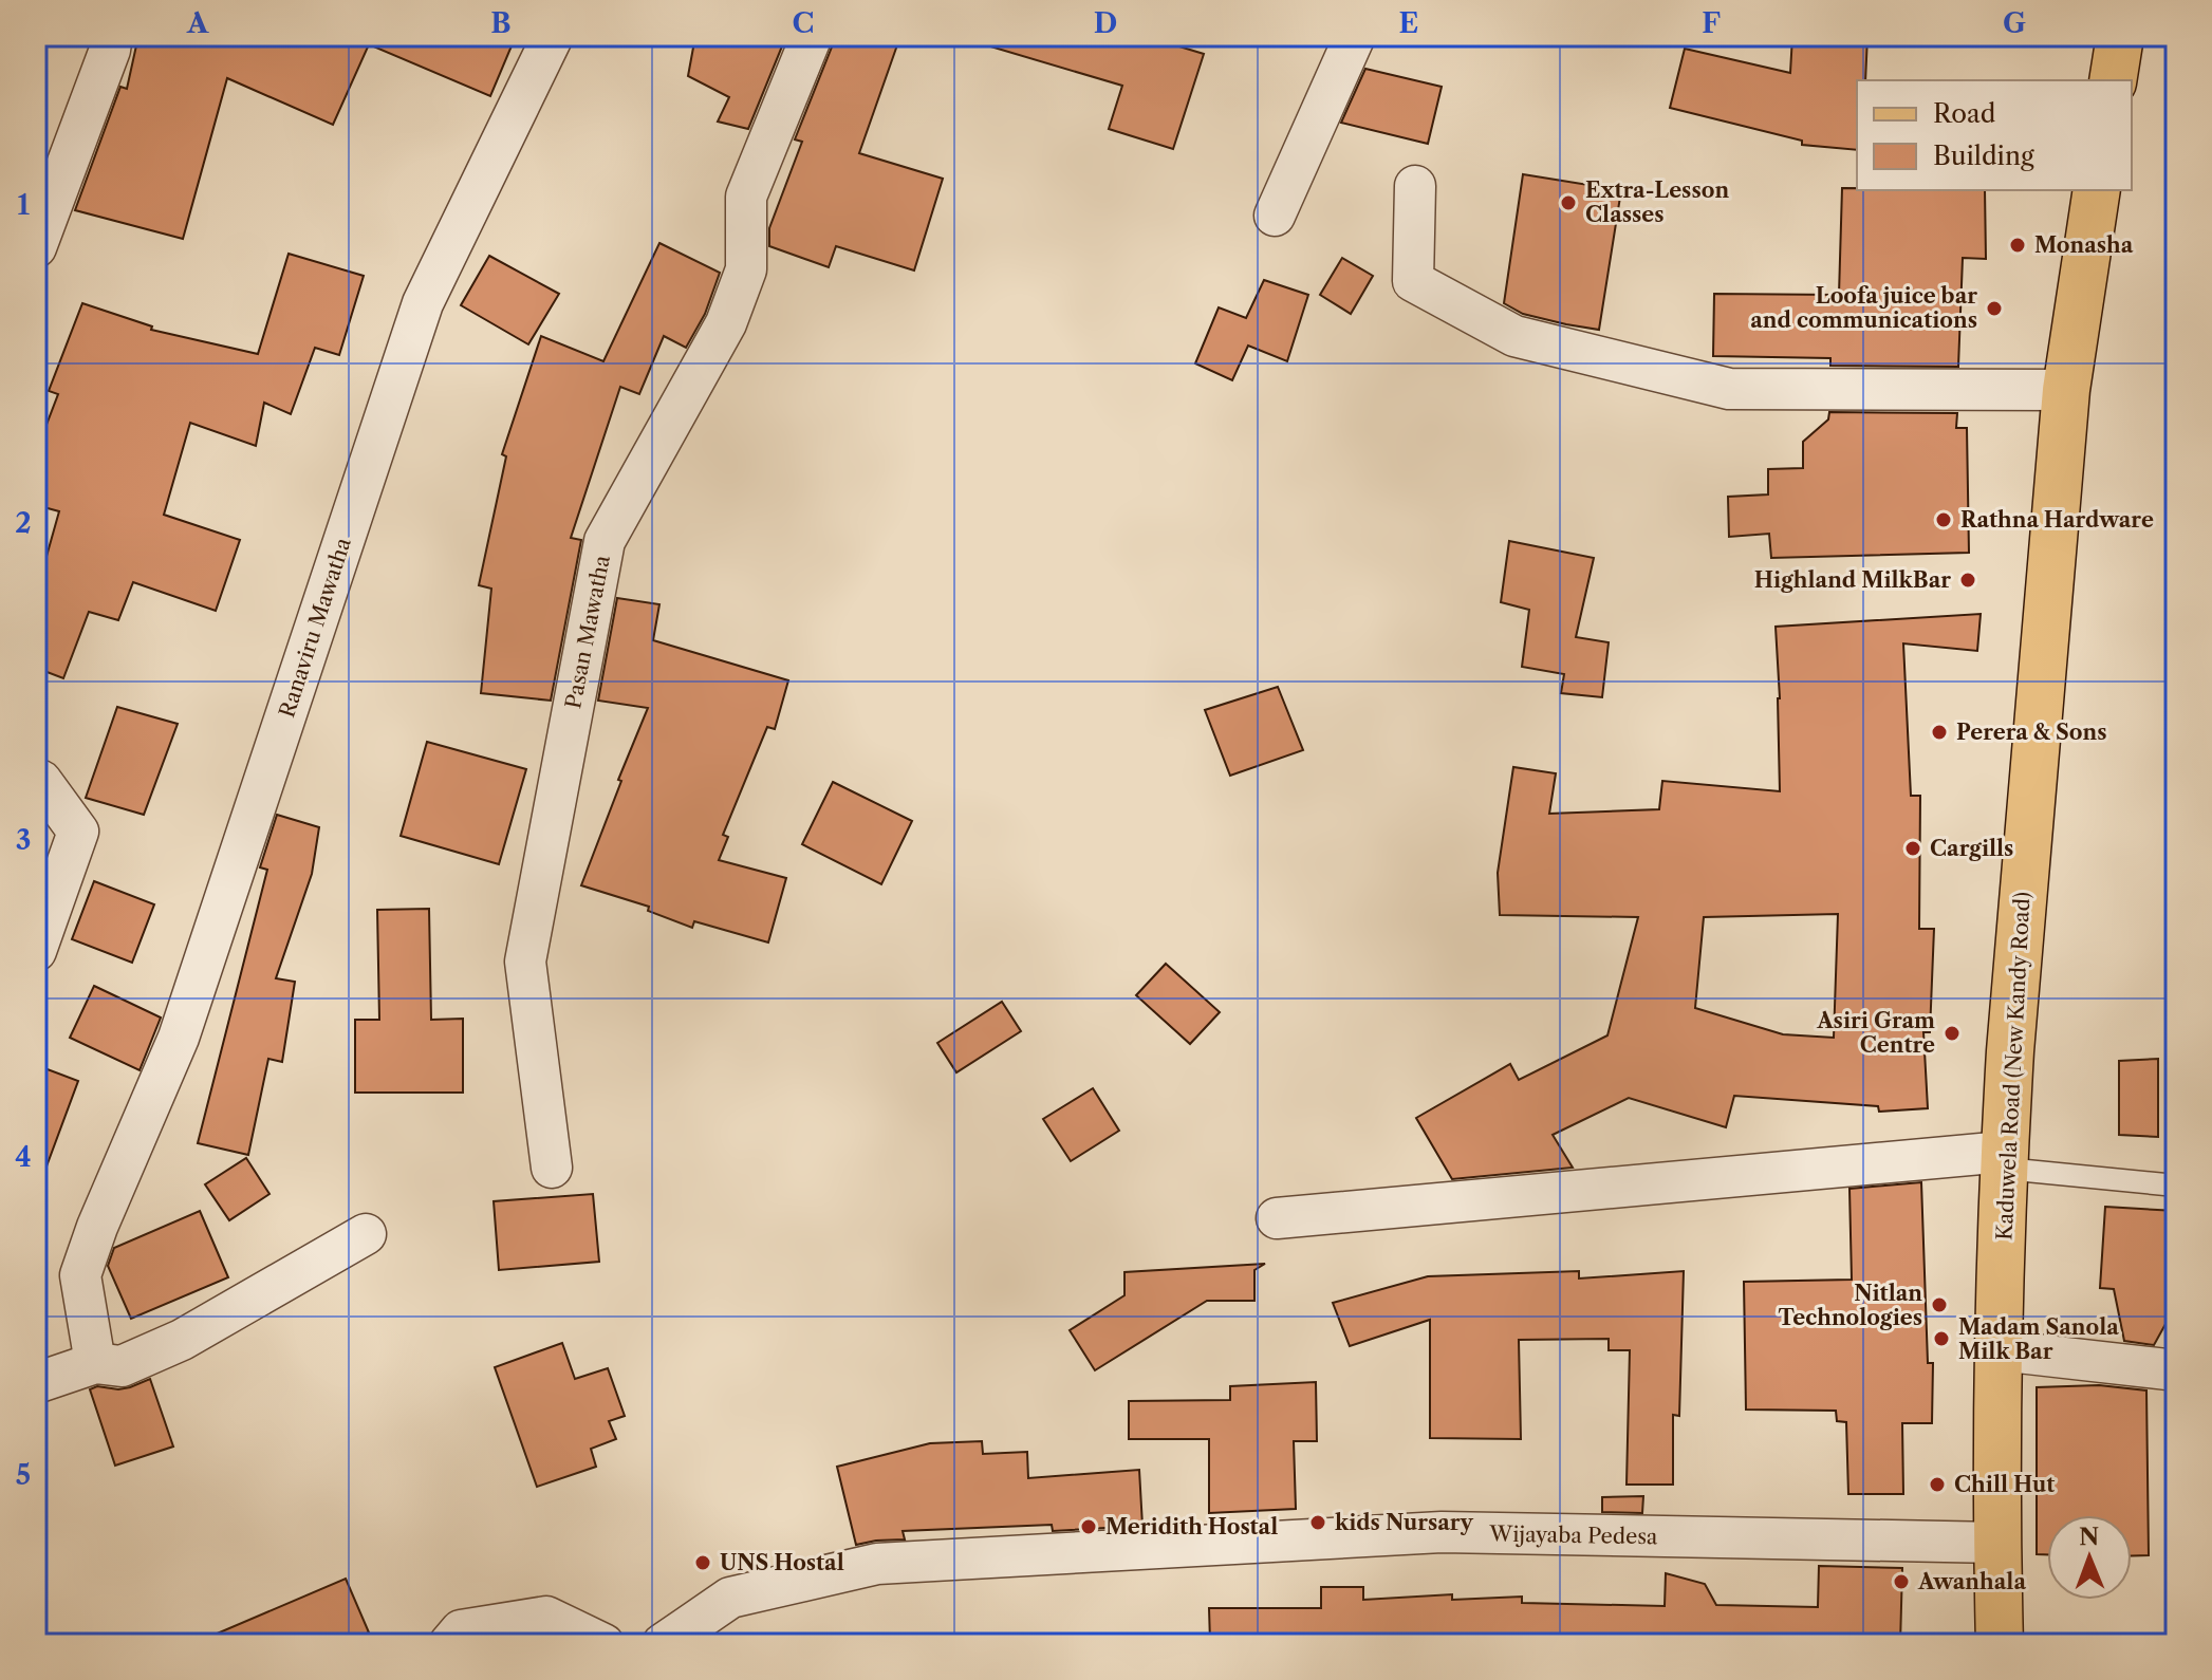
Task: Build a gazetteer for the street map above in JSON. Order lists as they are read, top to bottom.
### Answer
{
  "streets": {
    "main road": ["Kaduwela Road (New Kandy Road)"],
    "street": ["Ranaviru Mawatha", "Pasan Mawatha", "Wijayaba Pedesa"]
  },
  "crossings": [
    ["Kaduwela Road (New Kandy Road)", "Wijayaba Pedesa"]
  ],
  "places": [
    "Extra-Lesson Classes",
    "Monasha",
    "Loofa juice bar and communications",
    "Rathna Hardware",
    "Highland MilkBar",
    "Perera & Sons",
    "Cargills",
    "Asiri Gram Centre",
    "Nitlan Technologies",
    "Madam Sanola Milk Bar",
    "Chill Hut",
    "kids Nursary",
    "Meridith Hostal",
    "UNS Hostal",
    "Awanhala"
  ],
  "legend": ["Road", "Building"],
  "north": "top",
  "grid": {
    "columns": [
      "A",
      "B",
      "C",
      "D",
      "E",
      "F",
      "G"
    ],
    "rows": [
      "1",
      "2",
      "3",
      "4",
      "5"
    ]
  }
}
